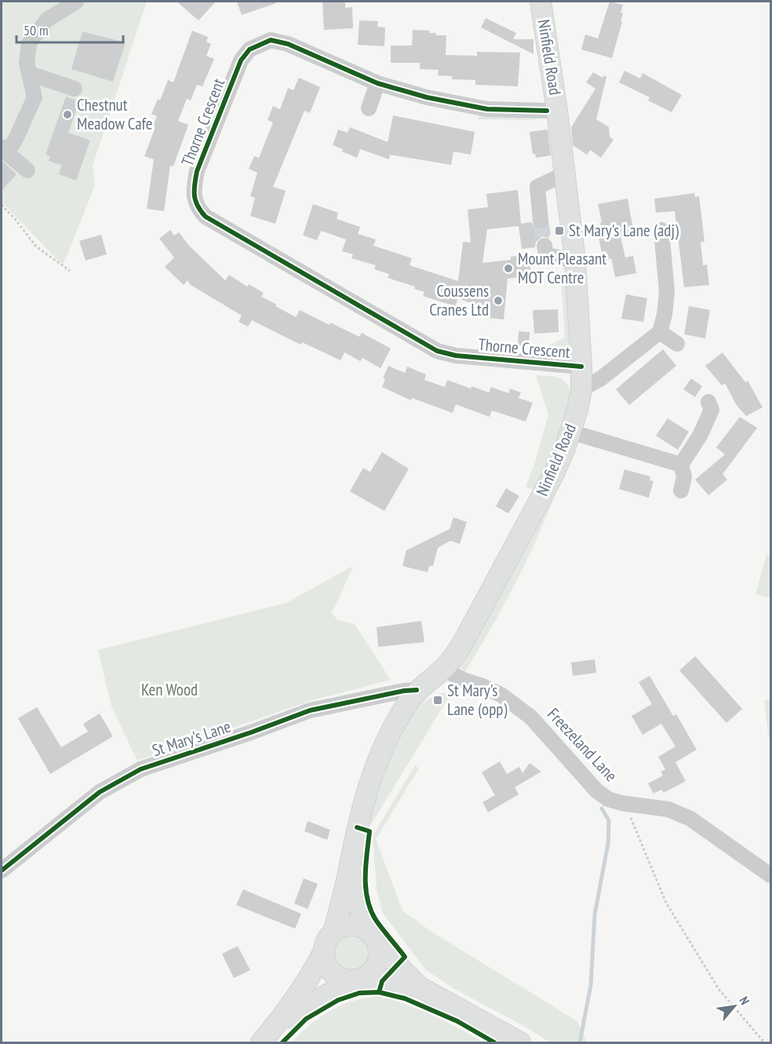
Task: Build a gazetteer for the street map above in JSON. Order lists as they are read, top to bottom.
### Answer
{
  "streets": {
    "main road": ["Ninfield Road"],
    "street": ["Thorne Crescent", "St Mary's Lane", "Freezeland Lane"]
  },
  "crossings": [
    ["Ninfield Road", "Thorne Crescent"],
    ["Ninfield Road", "St Mary's Lane"],
    ["Ninfield Road", "Freezeland Lane"]
  ],
  "parks": ["Ken Wood"],
  "places": {
    "other": ["Chestnut Meadow Cafe", "Mount Pleasant MOT Centre", "Coussens Cranes Ltd"],
    "transit": ["St Mary's Lane (adj)", "St Mary's Lane (opp)"]
  },
  "scale_bar": "50 m",
  "north": "top right"
}
